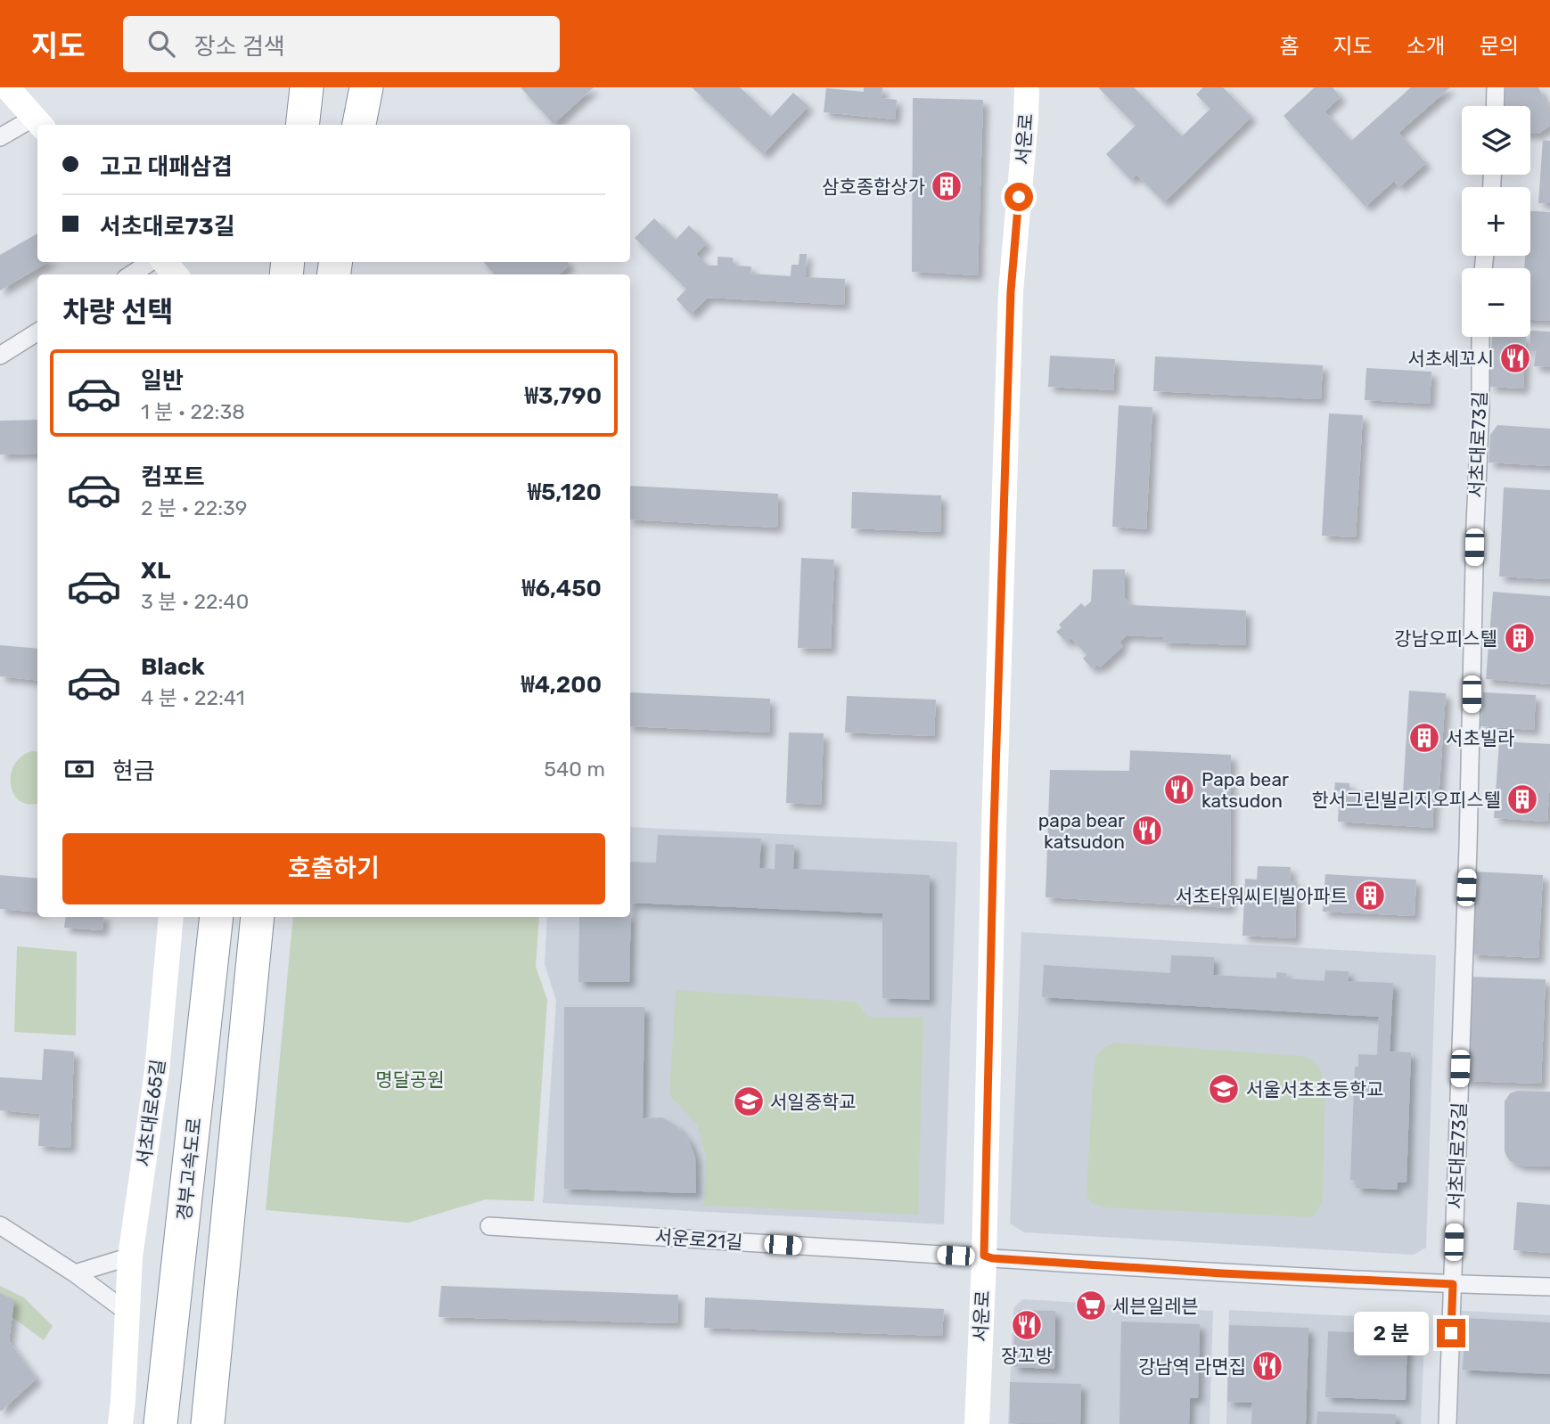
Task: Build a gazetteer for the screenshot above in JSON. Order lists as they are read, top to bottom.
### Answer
{
  "streets": {
    "highway": ["경부고속도로"],
    "street": [
      "서운로",
      "서초대로73길",
      "서초대로65길",
      "서운로21길"
    ]
  },
  "crossings": [
    ["서운로", "서운로21길"],
    ["서초대로73길", "서운로21길"]
  ],
  "parks": ["명달공원"],
  "places": {
    "building": [
      "삼호종합상가",
      "강남오피스텔",
      "서초빌라",
      "한서그린빌리지오피스텔",
      "서초타워씨티빌아파트"
    ],
    "restaurant": [
      "서초세꼬시",
      "Papa bear katsudon",
      "papa bear katsudon",
      "장꼬방",
      "강남역 라면집"
    ],
    "school or university": ["서울서초초등학교", "서일중학교"],
    "supermarket": ["세븐일레븐"]
  },
  "page": {
    "header": "지도",
    "search": "장소 검색",
    "nav": [
      "홈",
      "지도",
      "소개",
      "문의"
    ],
    "map_buttons": ["+", "−"],
    "banner": ["고고 대패삼겹", "서초대로73길"],
    "heading": "차량 선택",
    "list": [
      {
        "name": "일반",
        "note": "1 분 · 22:38",
        "value": "₩3,790"
      },
      {
        "name": "컴포트",
        "note": "2 분 · 22:39",
        "value": "₩5,120"
      },
      {
        "name": "XL",
        "note": "3 분 · 22:40",
        "value": "₩6,450"
      },
      {
        "name": "Black",
        "note": "4 분 · 22:41",
        "value": "₩4,200"
      }
    ],
    "pay": ["현금", "540 m"],
    "buttons": "호출하기",
    "bubble": "2 분"
  }
}
